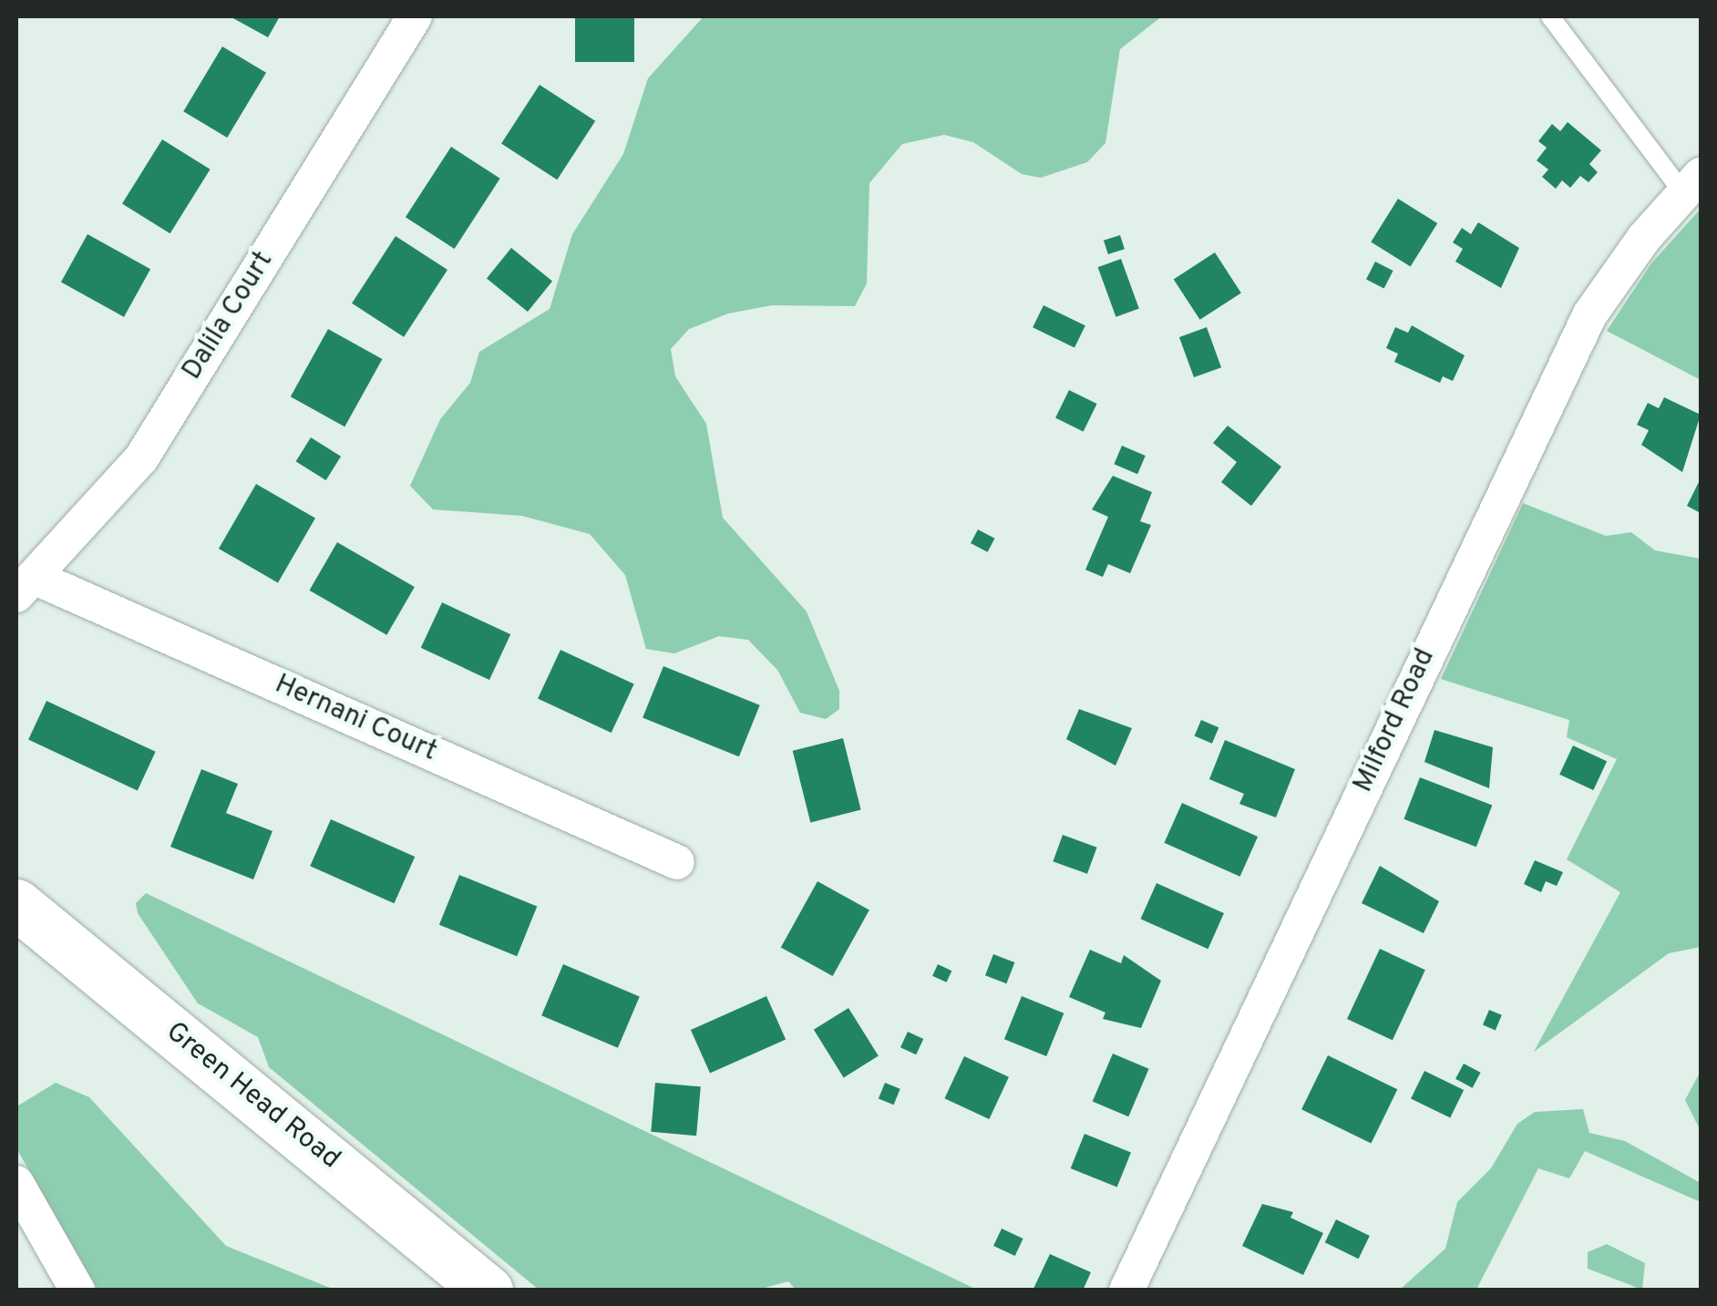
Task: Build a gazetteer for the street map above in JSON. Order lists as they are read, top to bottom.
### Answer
{
  "streets": {
    "street": [
      "Dalila Court",
      "Hernani Court",
      "Milford Road",
      "Green Head Road"
    ]
  },
  "crossings": [
    ["Dalila Court", "Hernani Court"]
  ]
}
